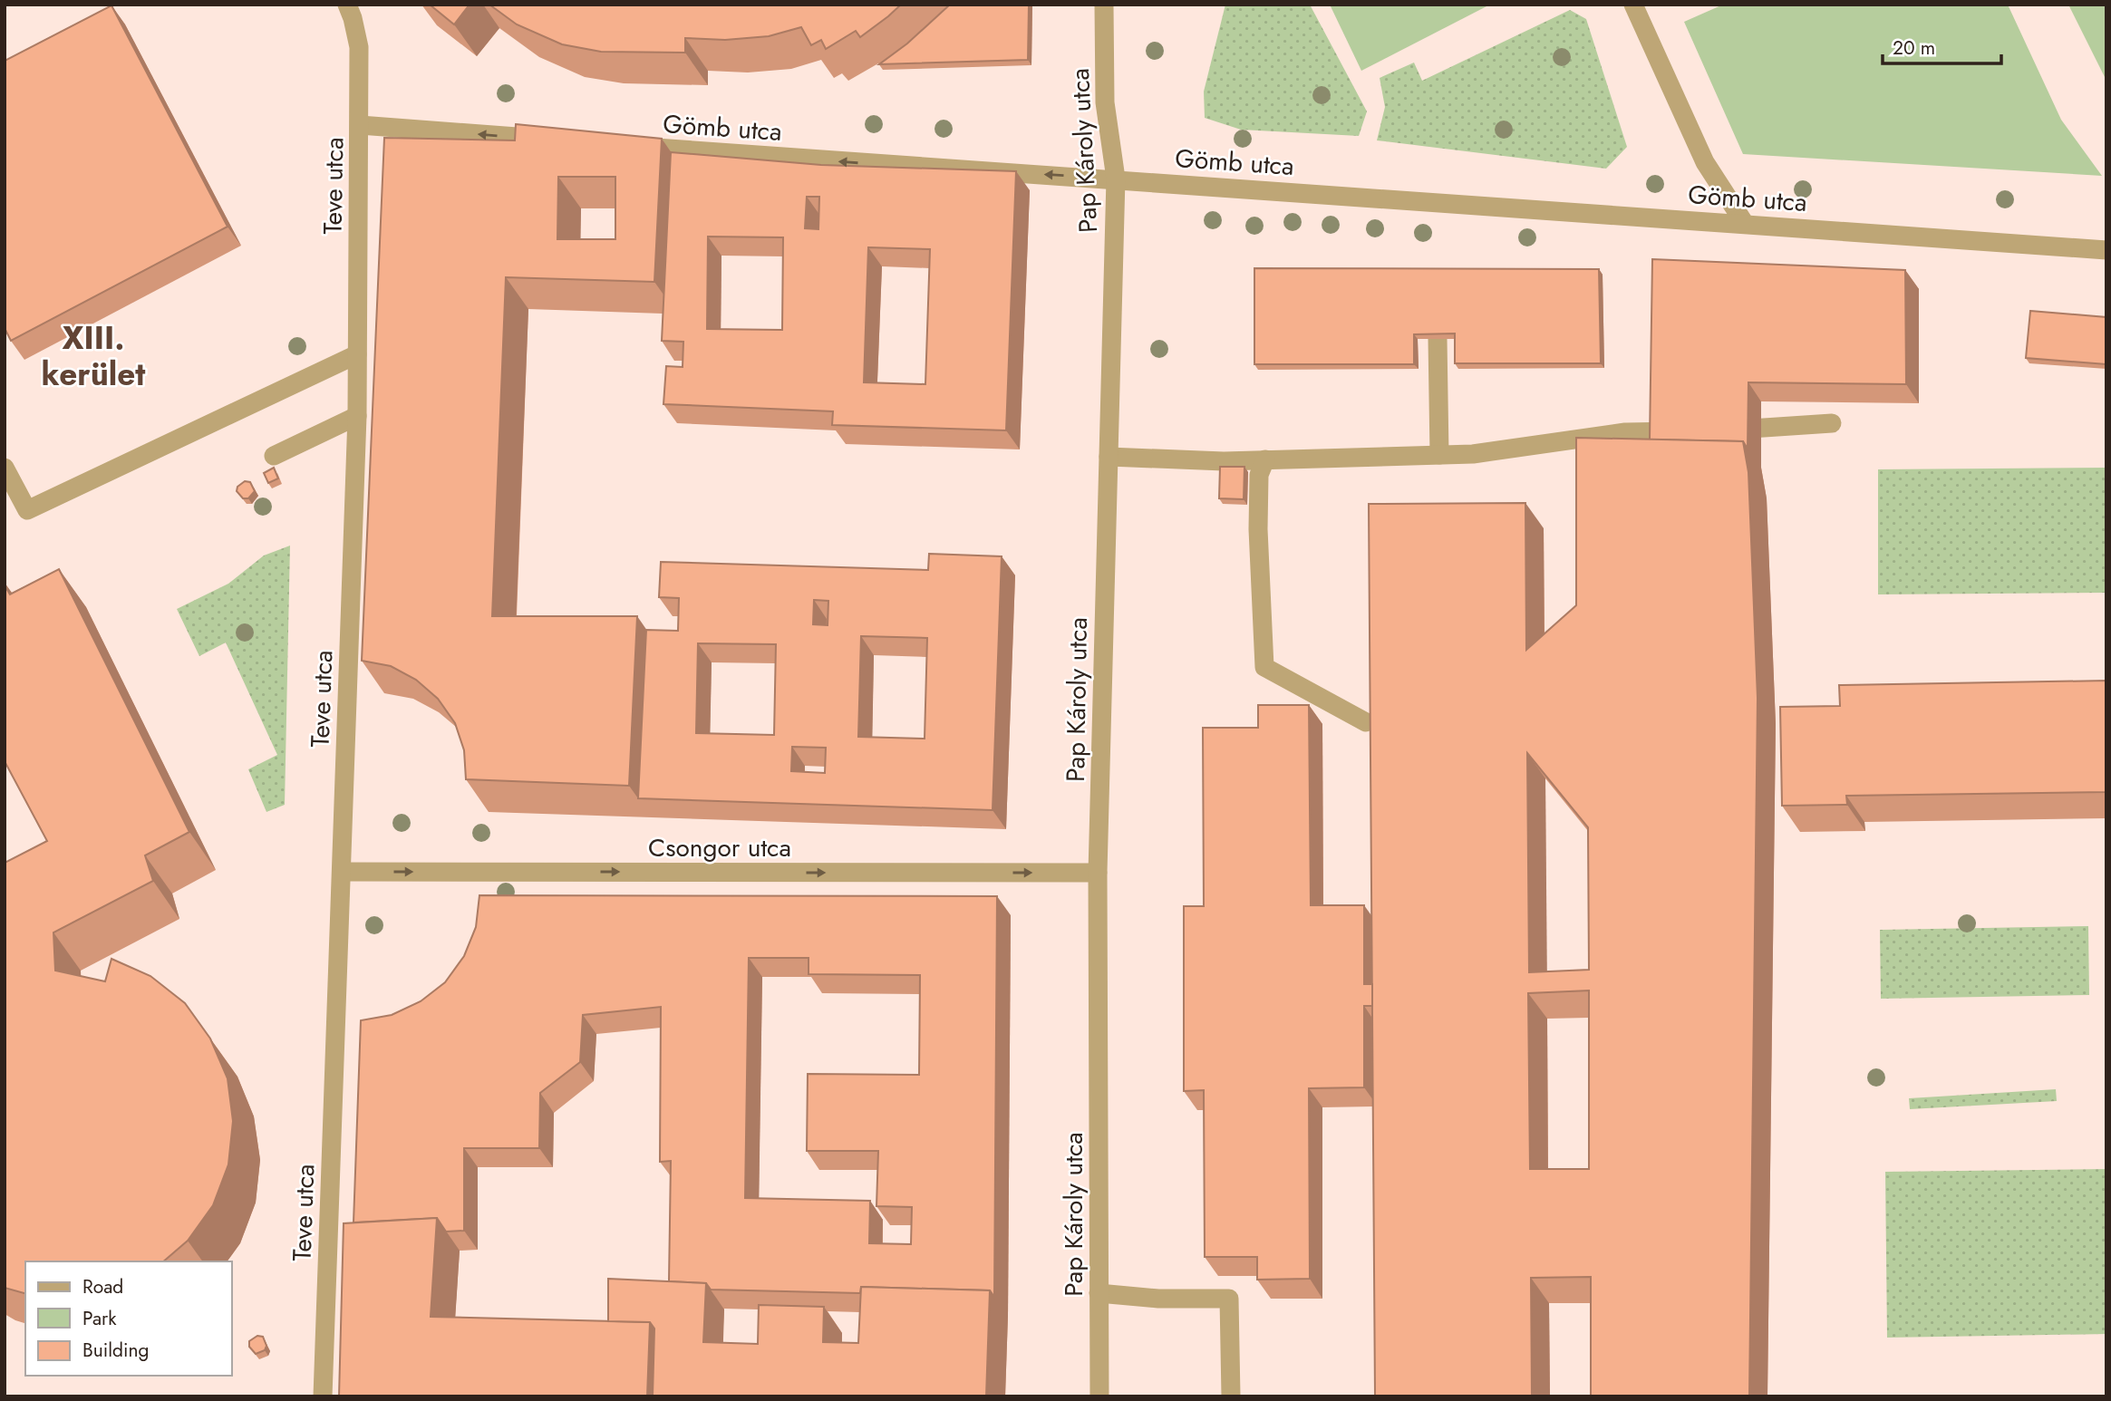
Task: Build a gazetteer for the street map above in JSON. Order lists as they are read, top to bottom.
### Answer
{
  "streets": {
    "street": [
      "Gömb utca",
      "Pap Károly utca",
      "Teve utca",
      "Csongor utca"
    ]
  },
  "crossings": [
    ["Gömb utca", "Pap Károly utca"],
    ["Pap Károly utca", "Csongor utca"],
    ["Teve utca", "Csongor utca"]
  ],
  "one_way": ["Csongor utca"],
  "districts": ["XIII. kerület"],
  "legend": ["Road", "Park", "Building"],
  "scale_bar": "20 m"
}
